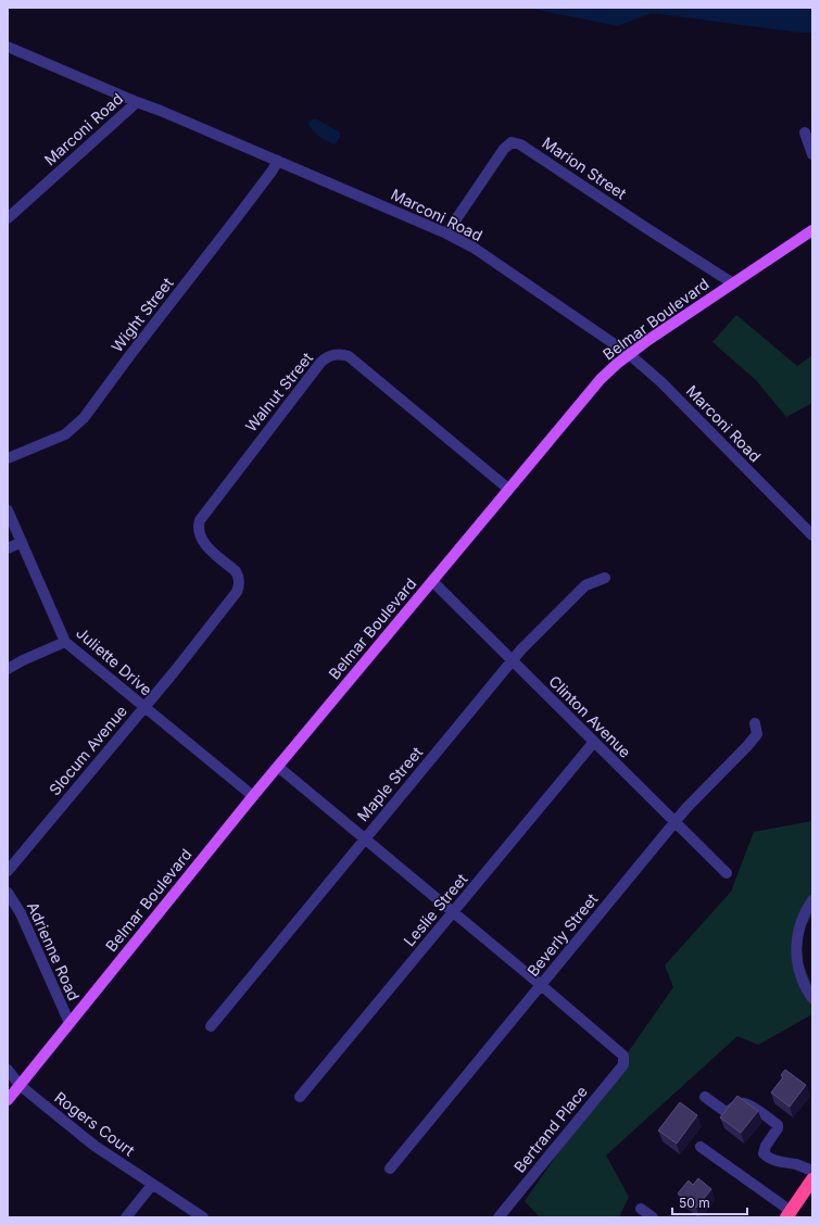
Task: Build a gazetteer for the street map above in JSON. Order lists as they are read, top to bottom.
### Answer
{
  "streets": {
    "main road": ["Belmar Boulevard"],
    "street": [
      "Marconi Road",
      "Marion Street",
      "Wight Street",
      "Walnut Street",
      "Juliette Drive",
      "Clinton Avenue",
      "Slocum Avenue",
      "Maple Street",
      "Leslie Street",
      "Beverly Street",
      "Adrienne Road",
      "Rogers Court",
      "Bertrand Place"
    ]
  },
  "crossings": [
    ["Marconi Road", "Marion Street"],
    ["Marconi Road", "Wight Street"],
    ["Marconi Road", "Belmar Boulevard"],
    ["Marion Street", "Belmar Boulevard"],
    ["Belmar Boulevard", "Walnut Street"],
    ["Belmar Boulevard", "Juliette Drive"],
    ["Belmar Boulevard", "Clinton Avenue"],
    ["Belmar Boulevard", "Adrienne Road"],
    ["Belmar Boulevard", "Rogers Court"],
    ["Walnut Street", "Slocum Avenue"],
    ["Juliette Drive", "Slocum Avenue"],
    ["Clinton Avenue", "Maple Street"],
    ["Clinton Avenue", "Leslie Street"],
    ["Clinton Avenue", "Beverly Street"],
    ["Beverly Street", "Bertrand Place"]
  ],
  "scale_bar": "50 m"
}
